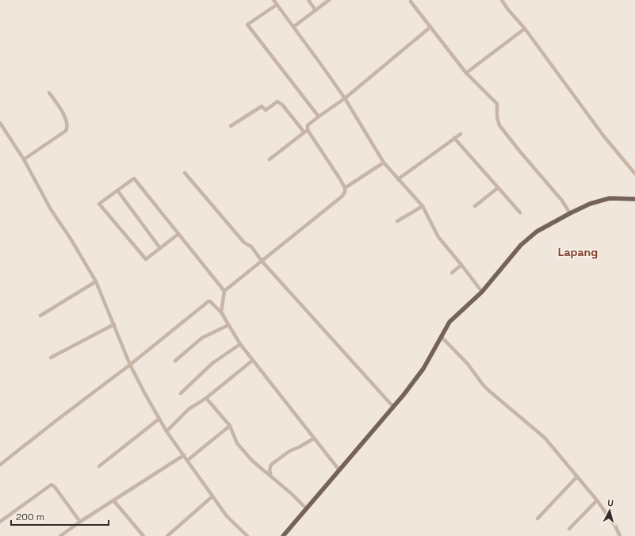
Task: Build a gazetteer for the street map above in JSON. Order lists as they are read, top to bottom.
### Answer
{
  "districts": ["Lapang"],
  "scale_bar": "200 m",
  "north": "top"
}
